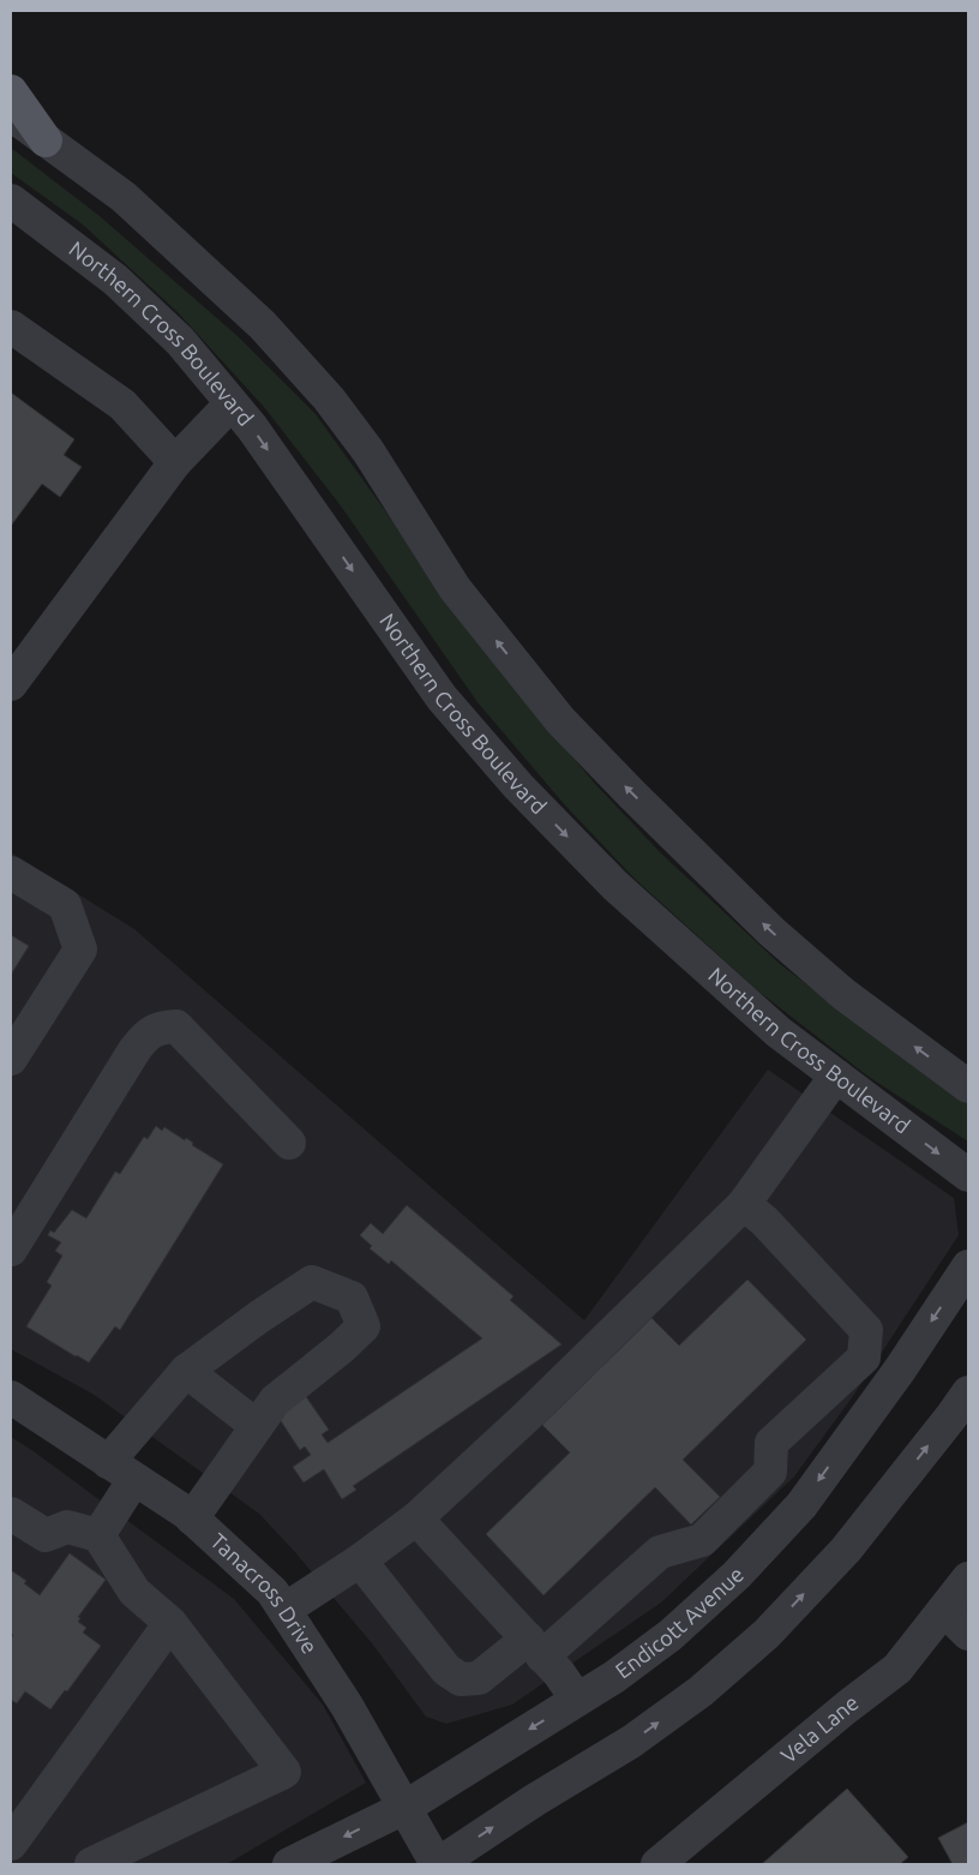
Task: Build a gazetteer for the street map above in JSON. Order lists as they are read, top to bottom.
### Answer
{
  "streets": {
    "street": [
      "Northern Cross Boulevard",
      "Tanacross Drive",
      "Endicott Avenue",
      "Vela Lane"
    ]
  },
  "crossings": [
    ["Tanacross Drive", "Endicott Avenue"]
  ]
}
